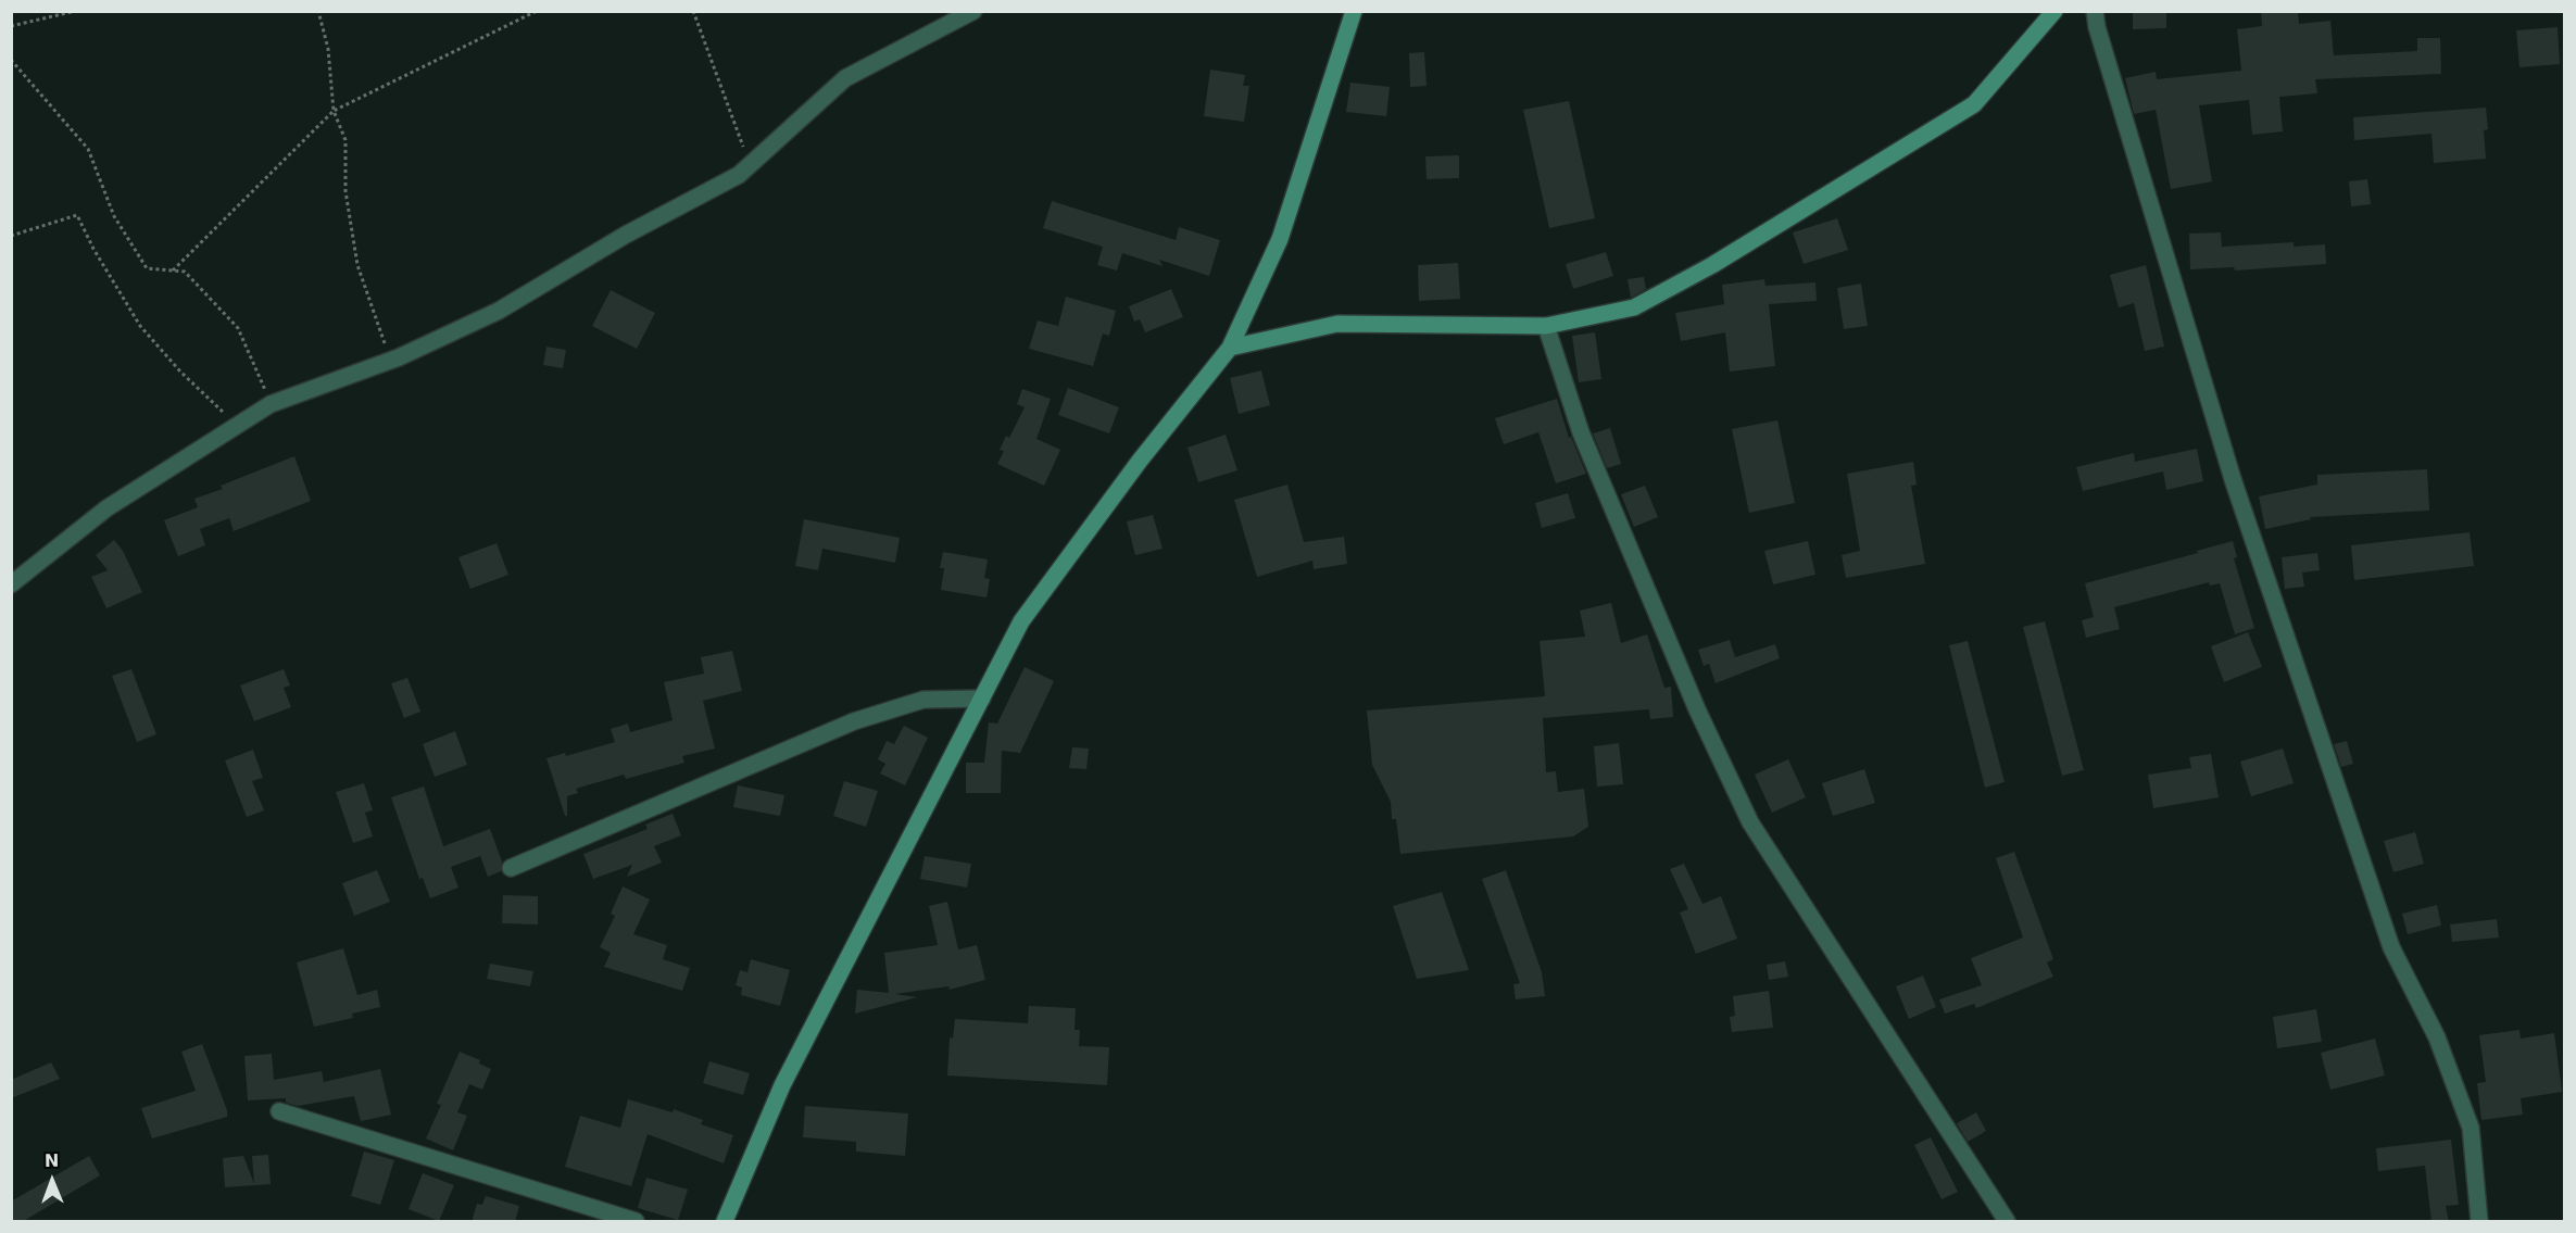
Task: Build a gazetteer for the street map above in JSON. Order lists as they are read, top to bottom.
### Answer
{
  "north": "top"
}
